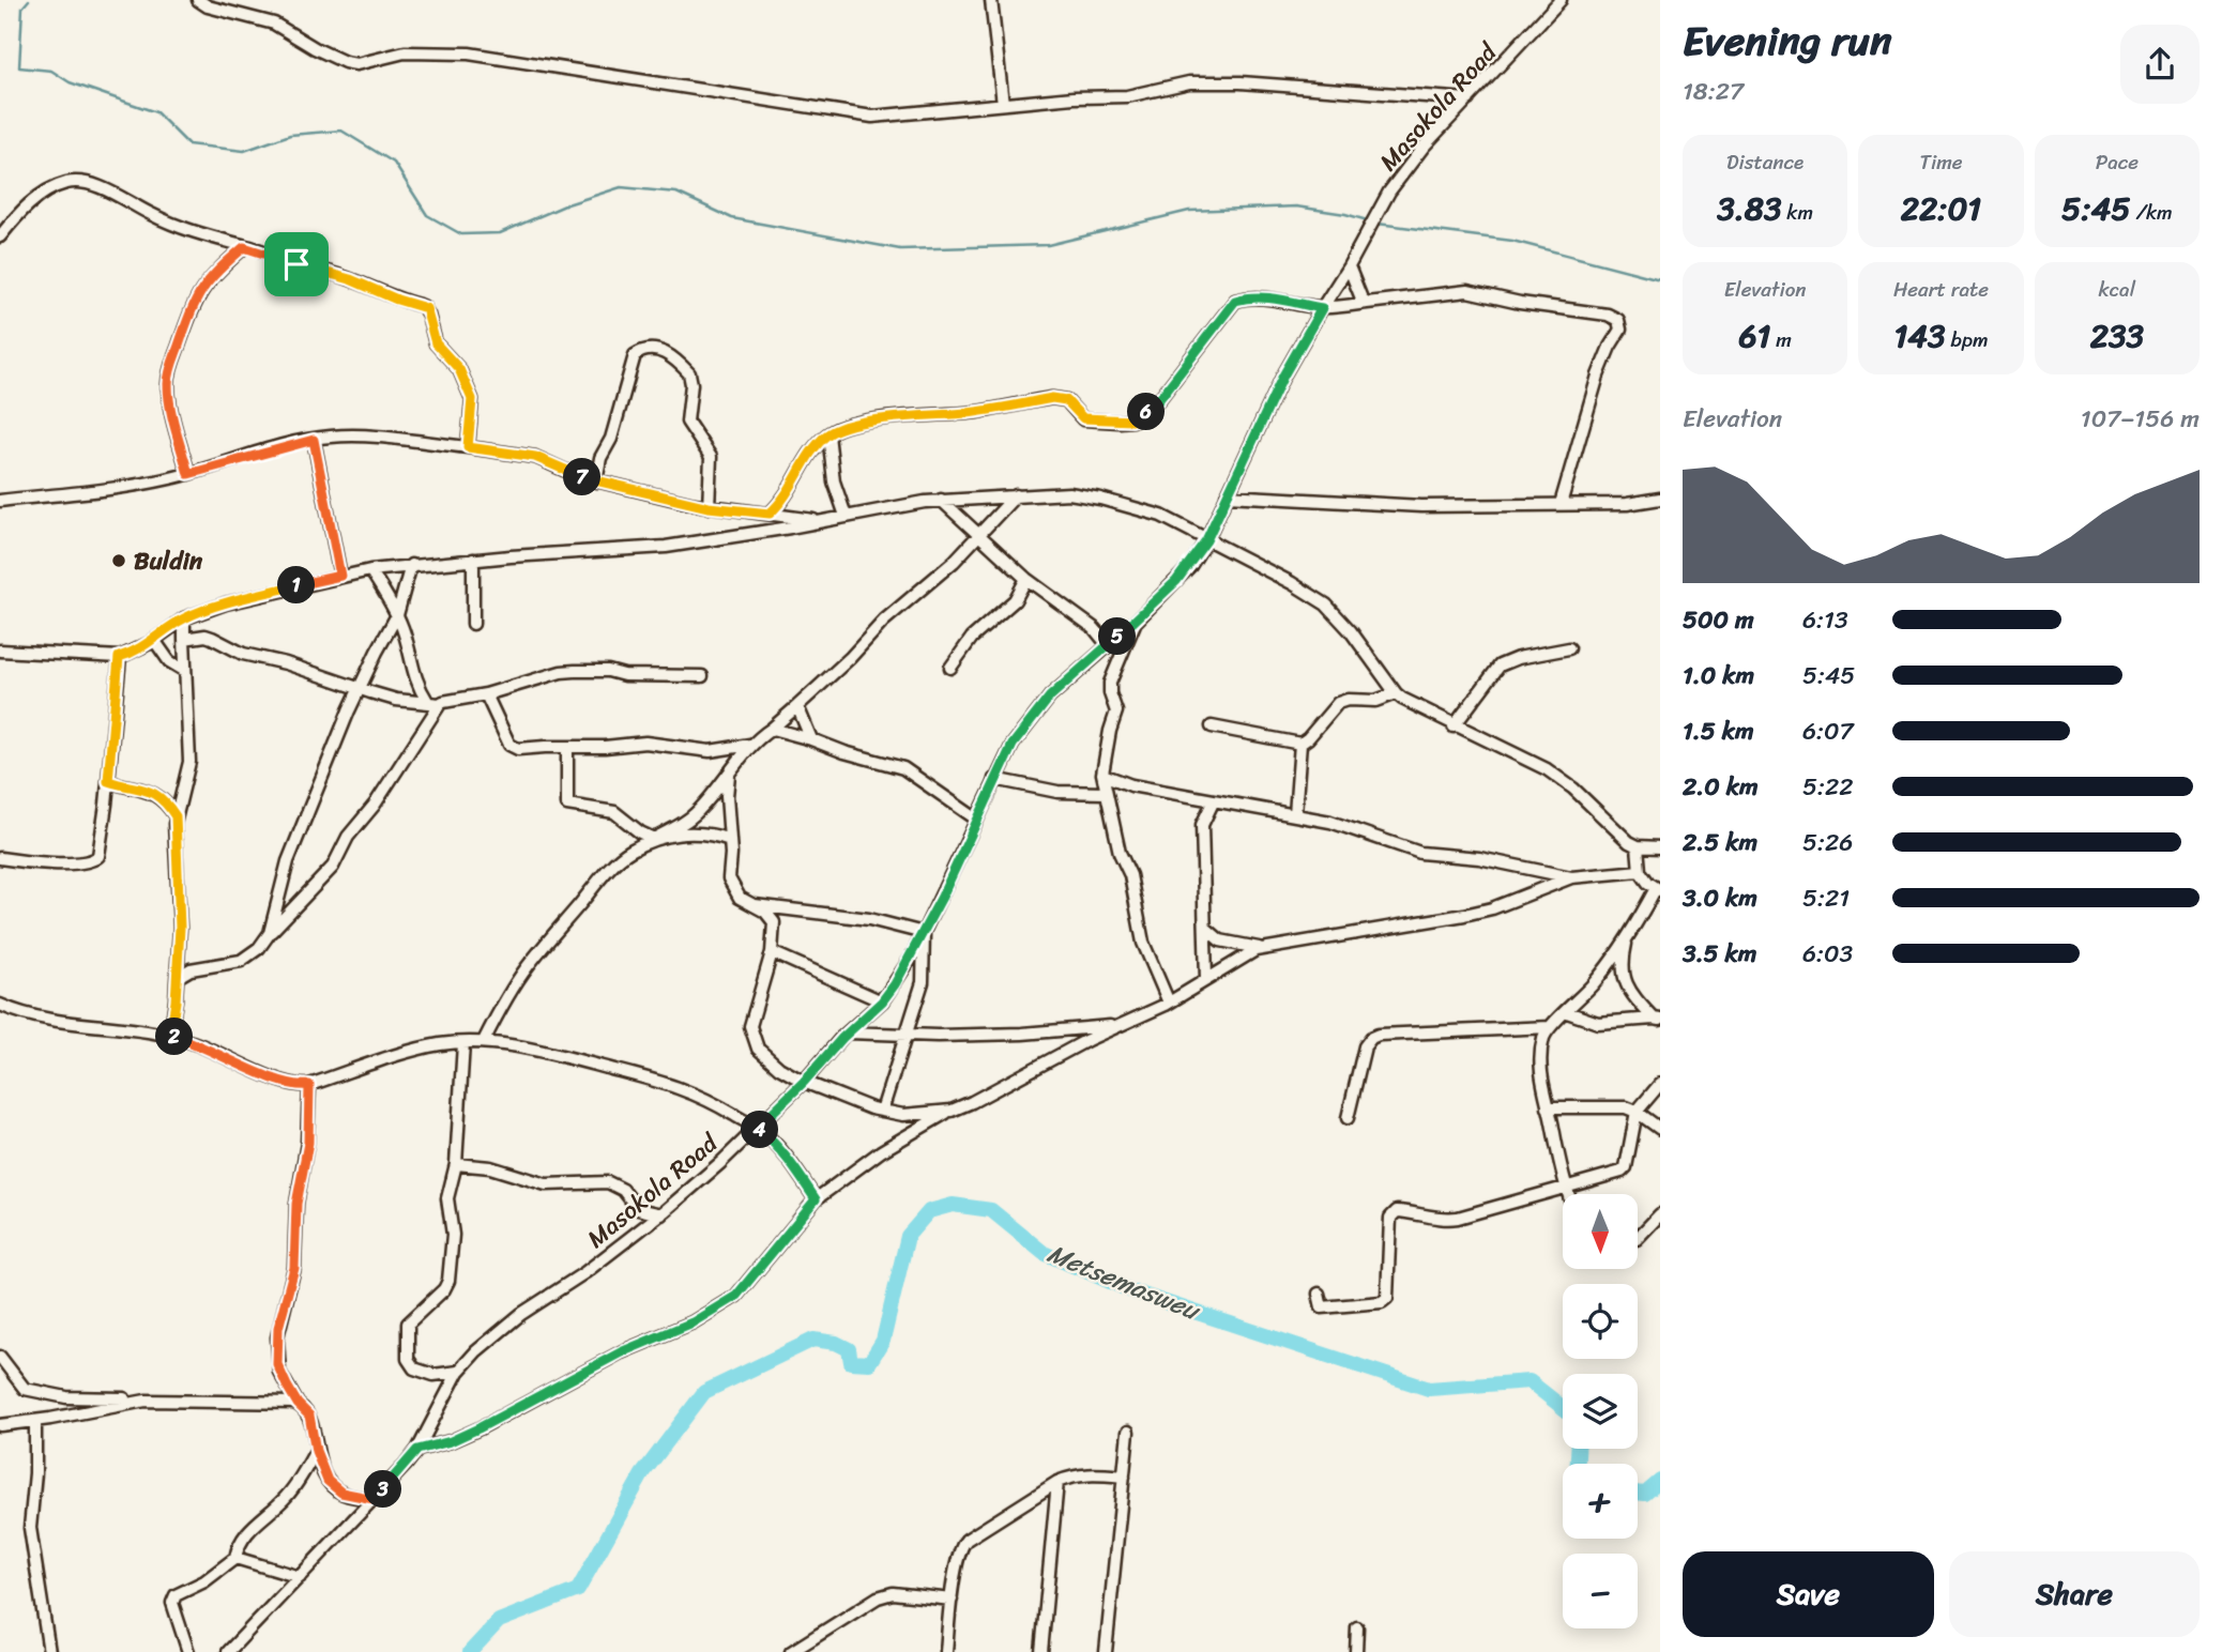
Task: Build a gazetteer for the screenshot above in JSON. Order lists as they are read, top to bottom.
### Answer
{
  "streets": {
    "street": ["Masokola Road"]
  },
  "water": ["Metsemasweu"],
  "places": ["Buldin"],
  "north": "bottom",
  "page": {
    "heading": ["Evening run", "18:27"],
    "stats": [
      ["Distance", "3.83 km"],
      ["Time", "22:01"],
      ["Pace", "5:45 /km"],
      ["Elevation", "61 m"],
      ["Heart rate", "143 bpm"],
      ["kcal", "233"]
    ],
    "chart": ["Elevation", "107–156 m"],
    "pins": [
      "6",
      "7",
      "1",
      "5",
      "2",
      "4",
      "3"
    ],
    "list": [
      {
        "name": "500 m",
        "note": "6:13"
      },
      {
        "name": "1.0 km",
        "note": "5:45"
      },
      {
        "name": "1.5 km",
        "note": "6:07"
      },
      {
        "name": "2.0 km",
        "note": "5:22"
      },
      {
        "name": "2.5 km",
        "note": "5:26"
      },
      {
        "name": "3.0 km",
        "note": "5:21"
      },
      {
        "name": "3.5 km",
        "note": "6:03"
      }
    ],
    "map_buttons": ["+", "−"],
    "buttons": ["Save", "Share"]
  }
}
